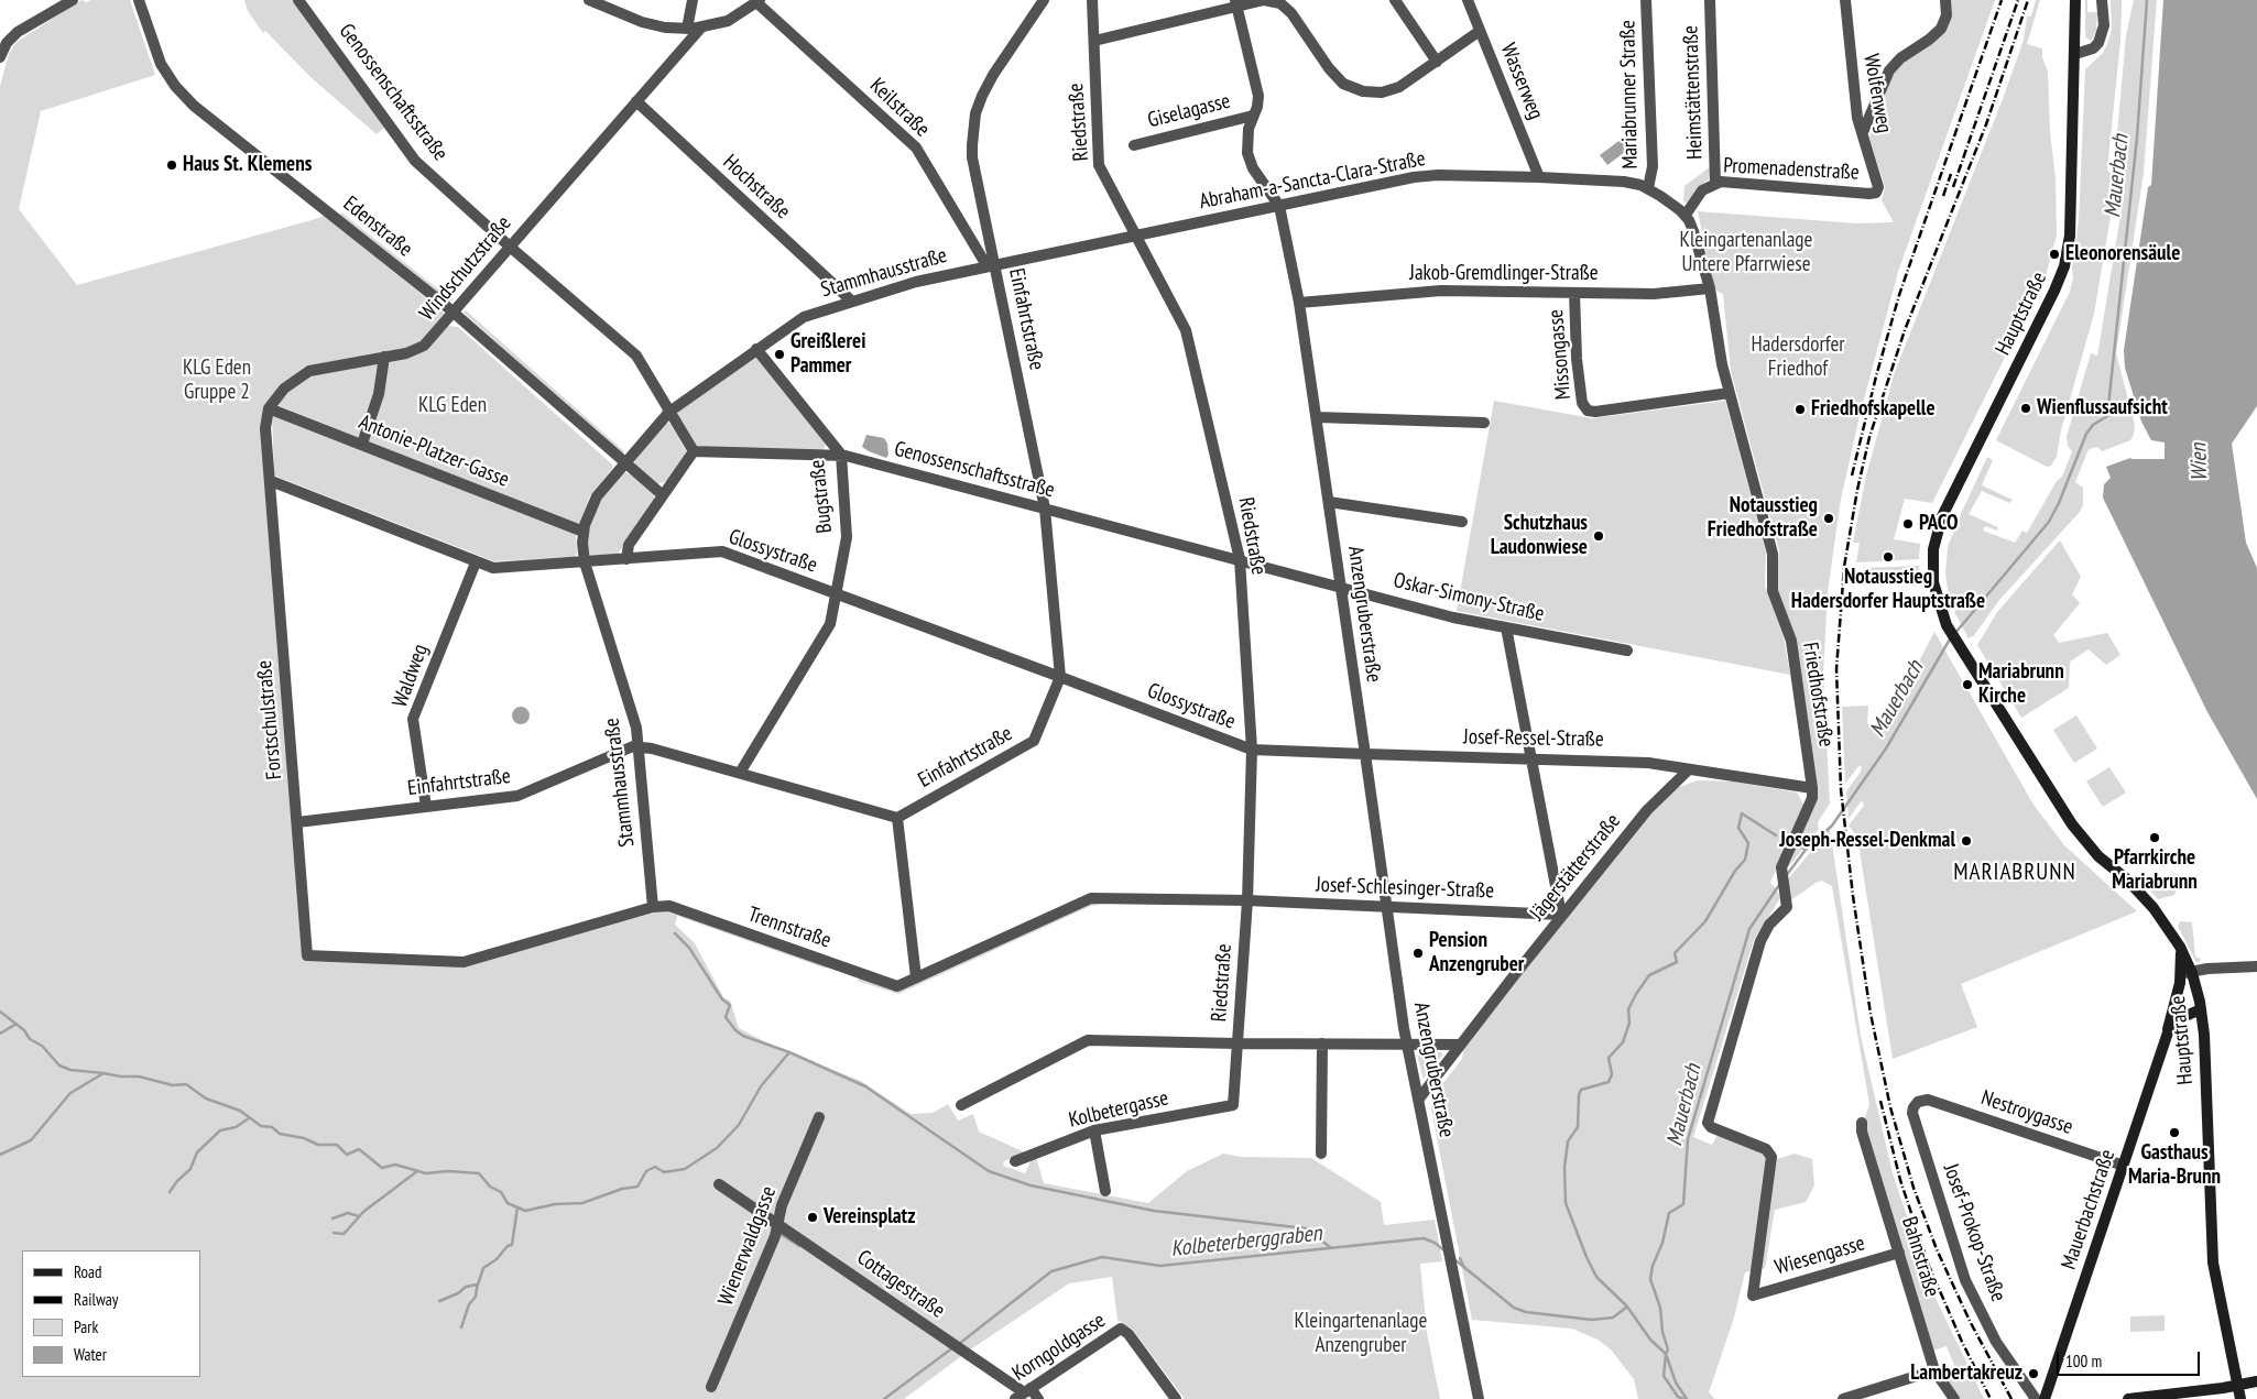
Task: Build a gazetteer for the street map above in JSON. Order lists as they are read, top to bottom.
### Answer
{
  "streets": {
    "main road": ["Hauptstraße", "Mauerbachstraße"],
    "street": [
      "Wasserweg",
      "Genossenschaftsstraße",
      "Heimstättenstraße",
      "Wolfenweg",
      "Mariabrunner Straße",
      "Keilstraße",
      "Giselagasse",
      "Riedstraße",
      "Promenadenstraße",
      "Abraham-a-Sancta-Clara-Straße",
      "Hochstraße",
      "Edenstraße",
      "Windschutzstraße",
      "Stammhausstraße",
      "Jakob-Gremdlinger-Straße",
      "Einfahrtstraße",
      "Missongasse",
      "Antonie-Platzer-Gasse",
      "Bugstraße",
      "Glossystraße",
      "Oskar-Simony-Straße",
      "Anzengruberstraße",
      "Waldweg",
      "Friedhofstraße",
      "Forstschulstraße",
      "Josef-Ressel-Straße",
      "Jägerstätterstraße",
      "Josef-Schlesinger-Straße",
      "Trennstraße",
      "Kolbetergasse",
      "Nestroygasse",
      "Josef-Prokop-Straße",
      "Wienerwaldgasse",
      "Wiesengasse",
      "Bahnstraße",
      "Cottagestraße",
      "Korngoldgasse"
    ]
  },
  "crossings": [
    ["Wasserweg", "Abraham-a-Sancta-Clara-Straße"],
    ["Genossenschaftsstraße", "Riedstraße"],
    ["Genossenschaftsstraße", "Windschutzstraße"],
    ["Genossenschaftsstraße", "Stammhausstraße"],
    ["Genossenschaftsstraße", "Einfahrtstraße"],
    ["Genossenschaftsstraße", "Bugstraße"],
    ["Genossenschaftsstraße", "Oskar-Simony-Straße"],
    ["Heimstättenstraße", "Promenadenstraße"],
    ["Wolfenweg", "Promenadenstraße"],
    ["Mariabrunner Straße", "Abraham-a-Sancta-Clara-Straße"],
    ["Keilstraße", "Stammhausstraße"],
    ["Keilstraße", "Einfahrtstraße"],
    ["Giselagasse", "Anzengruberstraße"],
    ["Riedstraße", "Abraham-a-Sancta-Clara-Straße"],
    ["Riedstraße", "Stammhausstraße"],
    ["Riedstraße", "Glossystraße"],
    ["Riedstraße", "Oskar-Simony-Straße"],
    ["Riedstraße", "Josef-Ressel-Straße"],
    ["Riedstraße", "Josef-Schlesinger-Straße"],
    ["Riedstraße", "Trennstraße"],
    ["Riedstraße", "Kolbetergasse"],
    ["Promenadenstraße", "Abraham-a-Sancta-Clara-Straße"],
    ["Promenadenstraße", "Friedhofstraße"],
    ["Abraham-a-Sancta-Clara-Straße", "Stammhausstraße"],
    ["Abraham-a-Sancta-Clara-Straße", "Anzengruberstraße"],
    ["Abraham-a-Sancta-Clara-Straße", "Friedhofstraße"],
    ["Hochstraße", "Windschutzstraße"],
    ["Hochstraße", "Stammhausstraße"],
    ["Edenstraße", "Windschutzstraße"],
    ["Edenstraße", "Stammhausstraße"],
    ["Windschutzstraße", "Antonie-Platzer-Gasse"],
    ["Stammhausstraße", "Einfahrtstraße"],
    ["Stammhausstraße", "Antonie-Platzer-Gasse"],
    ["Stammhausstraße", "Bugstraße"],
    ["Stammhausstraße", "Glossystraße"],
    ["Stammhausstraße", "Trennstraße"],
    ["Jakob-Gremdlinger-Straße", "Missongasse"],
    ["Jakob-Gremdlinger-Straße", "Anzengruberstraße"],
    ["Jakob-Gremdlinger-Straße", "Friedhofstraße"],
    ["Hauptstraße", "Mauerbachstraße"],
    ["Einfahrtstraße", "Glossystraße"],
    ["Einfahrtstraße", "Waldweg"],
    ["Einfahrtstraße", "Forstschulstraße"],
    ["Missongasse", "Friedhofstraße"],
    ["Bugstraße", "Glossystraße"],
    ["Glossystraße", "Waldweg"],
    ["Glossystraße", "Forstschulstraße"],
    ["Glossystraße", "Josef-Ressel-Straße"],
    ["Oskar-Simony-Straße", "Anzengruberstraße"],
    ["Anzengruberstraße", "Josef-Ressel-Straße"],
    ["Anzengruberstraße", "Jägerstätterstraße"],
    ["Anzengruberstraße", "Josef-Schlesinger-Straße"],
    ["Friedhofstraße", "Josef-Ressel-Straße"],
    ["Friedhofstraße", "Wiesengasse"],
    ["Forstschulstraße", "Trennstraße"],
    ["Josef-Ressel-Straße", "Jägerstätterstraße"],
    ["Josef-Ressel-Straße", "Wiesengasse"],
    ["Jägerstätterstraße", "Josef-Schlesinger-Straße"],
    ["Josef-Schlesinger-Straße", "Trennstraße"],
    ["Nestroygasse", "Mauerbachstraße"],
    ["Nestroygasse", "Josef-Prokop-Straße"],
    ["Wienerwaldgasse", "Cottagestraße"],
    ["Wiesengasse", "Bahnstraße"],
    ["Cottagestraße", "Korngoldgasse"]
  ],
  "districts": ["MARIABRUNN"],
  "water": ["Mauerbach", "Wien", "Kolbeterberggraben"],
  "parks": [
    "Kleingartenanlage Untere Pfarrwiese",
    "Hadersdorfer Friedhof",
    "KLG Eden Gruppe 2",
    "KLG Eden",
    "Kleingartenanlage Anzengruber"
  ],
  "places": [
    "Haus St. Klemens",
    "Eleonorensäule",
    "Greißlerei Pammer",
    "Wienflussaufsicht",
    "Friedhofskapelle",
    "Notausstieg Friedhofstraße",
    "PACO",
    "Schutzhaus Laudonwiese",
    "Notausstieg Hadersdorfer Hauptstraße",
    "Mariabrunn Kirche",
    "Pfarrkirche Mariabrunn",
    "Joseph-Ressel-Denkmal",
    "Pension Anzengruber",
    "Gasthaus Maria-Brunn",
    "Vereinsplatz",
    "Lambertakreuz"
  ],
  "legend": [
    "Road",
    "Railway",
    "Park",
    "Water"
  ],
  "scale_bar": "100 m"
}
